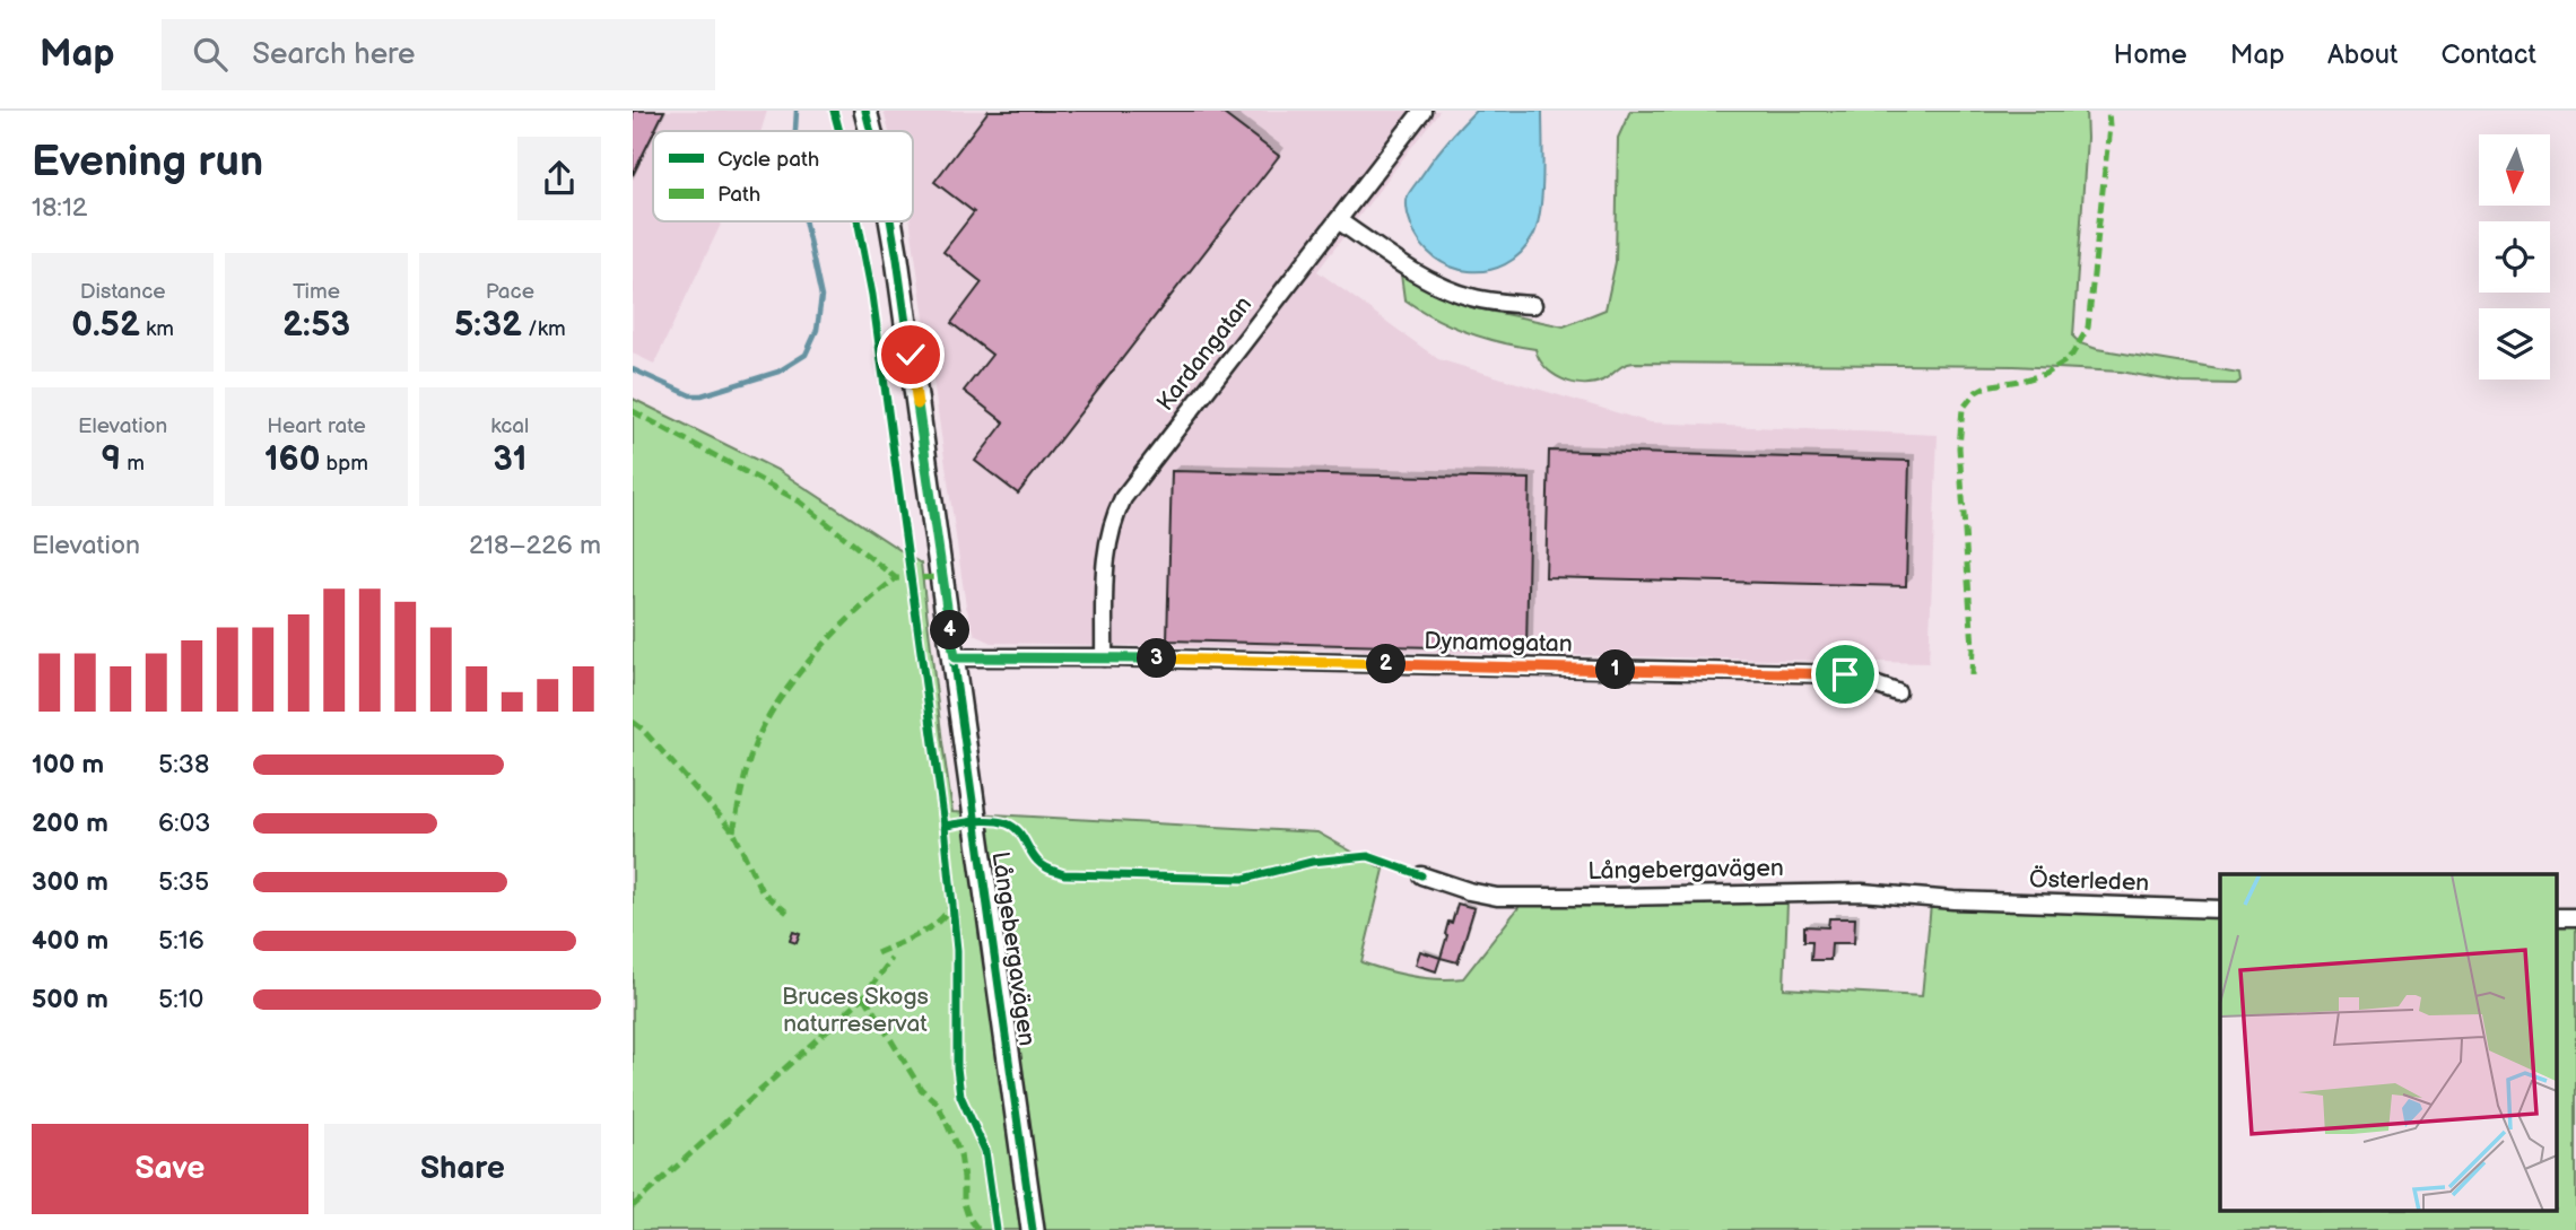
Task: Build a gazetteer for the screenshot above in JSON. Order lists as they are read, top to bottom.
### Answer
{
  "streets": {
    "street": [
      "Kardangatan",
      "Dynamogatan",
      "Långebergavägen",
      "Österleden"
    ]
  },
  "crossings": [
    ["Kardangatan", "Dynamogatan"],
    ["Dynamogatan", "Långebergavägen"],
    ["Långebergavägen", "Österleden"]
  ],
  "parks": ["Bruces Skogs naturreservat"],
  "legend": ["Cycle path", "Path"],
  "north": "bottom",
  "page": {
    "header": "Map",
    "search": "Search here",
    "nav": [
      "Home",
      "Map",
      "About",
      "Contact"
    ],
    "heading": ["Evening run", "18:12"],
    "stats": [
      ["Distance", "0.52 km"],
      ["Time", "2:53"],
      ["Pace", "5:32 /km"],
      ["Elevation", "9 m"],
      ["Heart rate", "160 bpm"],
      ["kcal", "31"]
    ],
    "chart": ["Elevation", "218–226 m"],
    "pins": [
      "4",
      "3",
      "2",
      "1"
    ],
    "list": [
      {
        "name": "100 m",
        "note": "5:38"
      },
      {
        "name": "200 m",
        "note": "6:03"
      },
      {
        "name": "300 m",
        "note": "5:35"
      },
      {
        "name": "400 m",
        "note": "5:16"
      },
      {
        "name": "500 m",
        "note": "5:10"
      }
    ],
    "buttons": ["Save", "Share"]
  }
}
